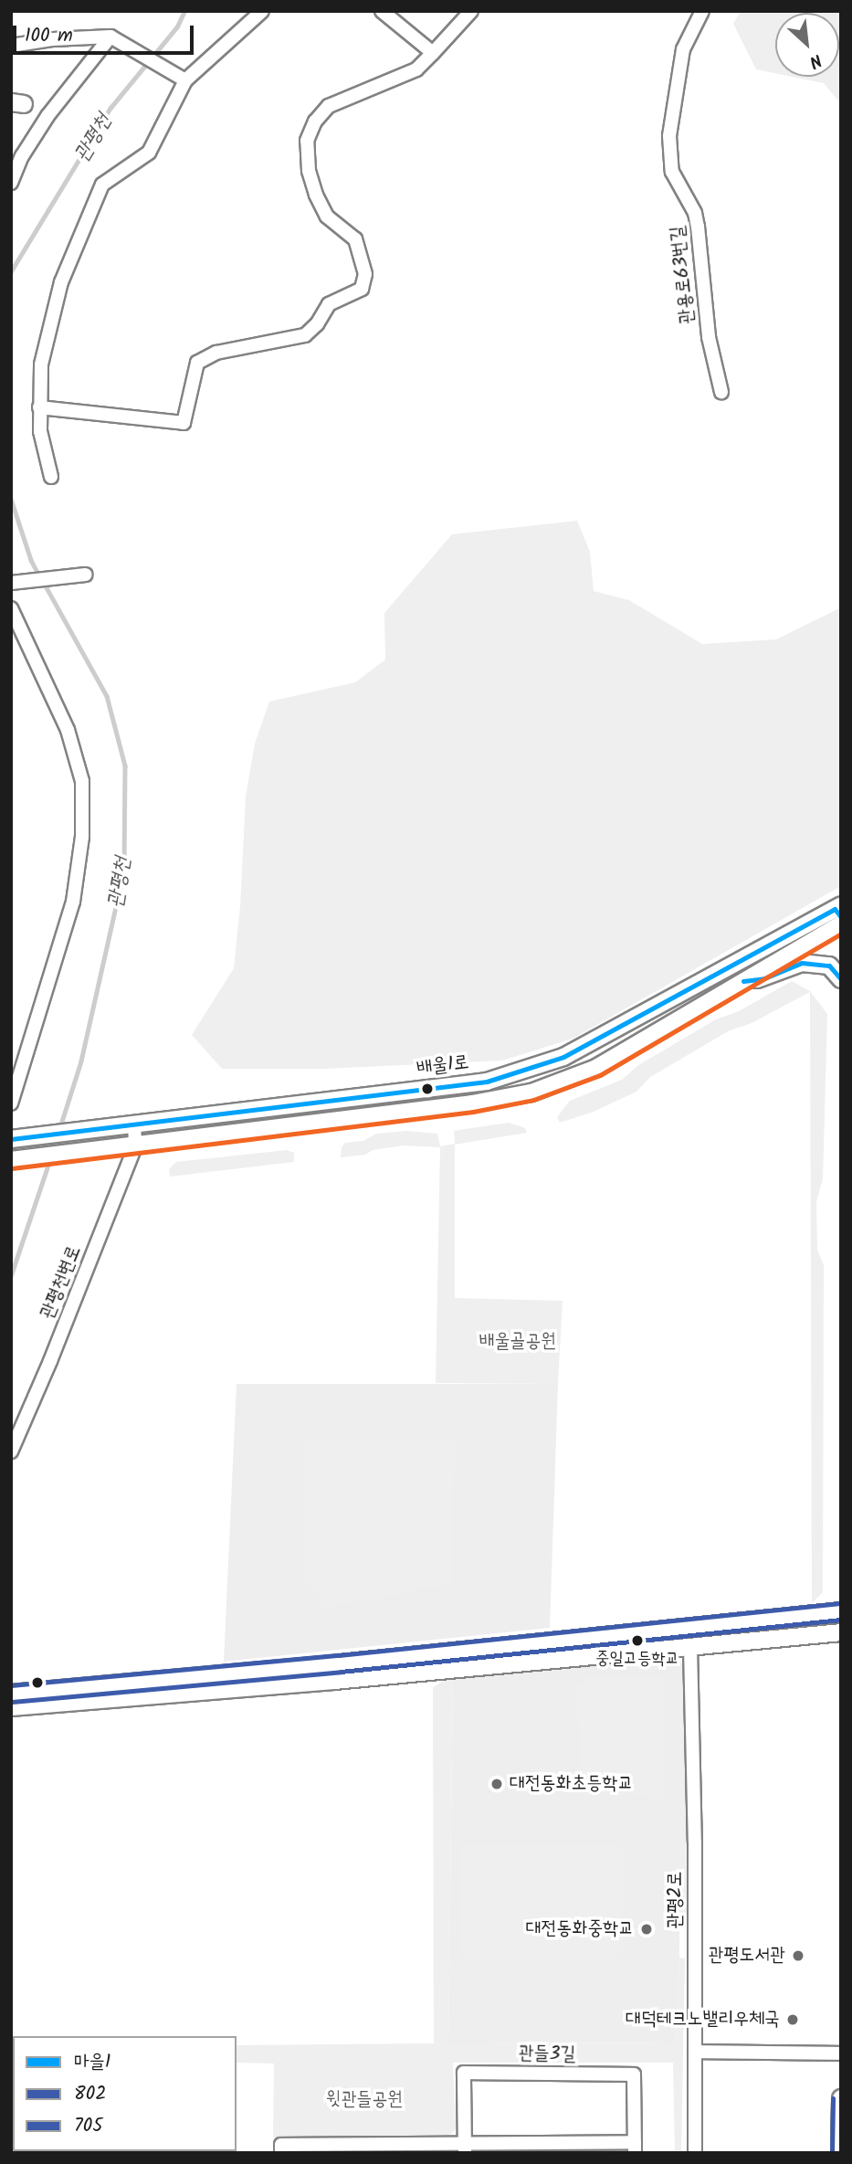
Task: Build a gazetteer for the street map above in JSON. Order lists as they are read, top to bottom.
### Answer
{
  "streets": {
    "main road": ["배울1로"],
    "street": [
      "관용로63번길",
      "관평천변로",
      "관평2로",
      "관들3길"
    ]
  },
  "crossings": [
    ["배울1로", "관평천변로"]
  ],
  "water": ["관평천"],
  "parks": ["배울골공원", "윗관들공원"],
  "places": [
    "중일고등학교",
    "대전동화초등학교",
    "대전동화중학교",
    "관평도서관",
    "대덕테크노밸리우체국"
  ],
  "lines": ["transit line 마을1", "transit line 705", "transit line 802"],
  "legend": ["마을1", "802", "705"],
  "scale_bar": "100 m",
  "north": "bottom right"
}
